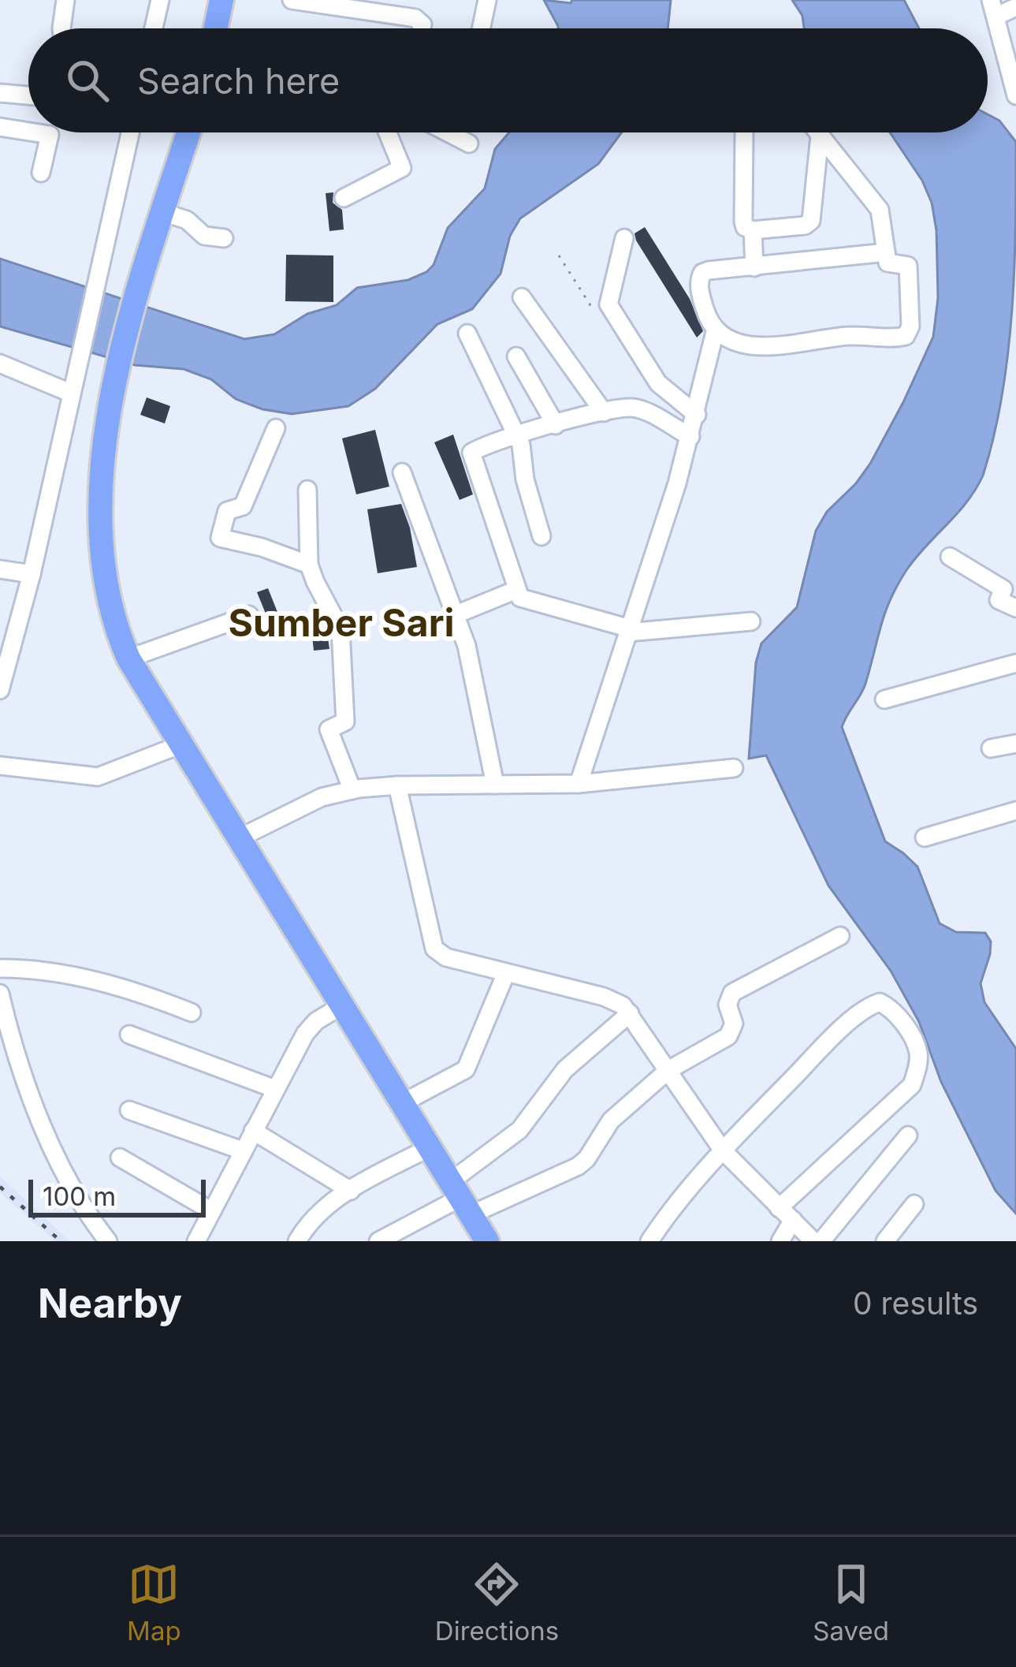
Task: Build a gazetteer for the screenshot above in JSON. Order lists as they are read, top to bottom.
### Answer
{
  "districts": ["Sumber Sari"],
  "scale_bar": "100 m",
  "page": {
    "search": "Search here",
    "scale": "100 m",
    "heading": ["Nearby", "0 results"],
    "nav": ["Map", "Directions", "Saved"]
  }
}
